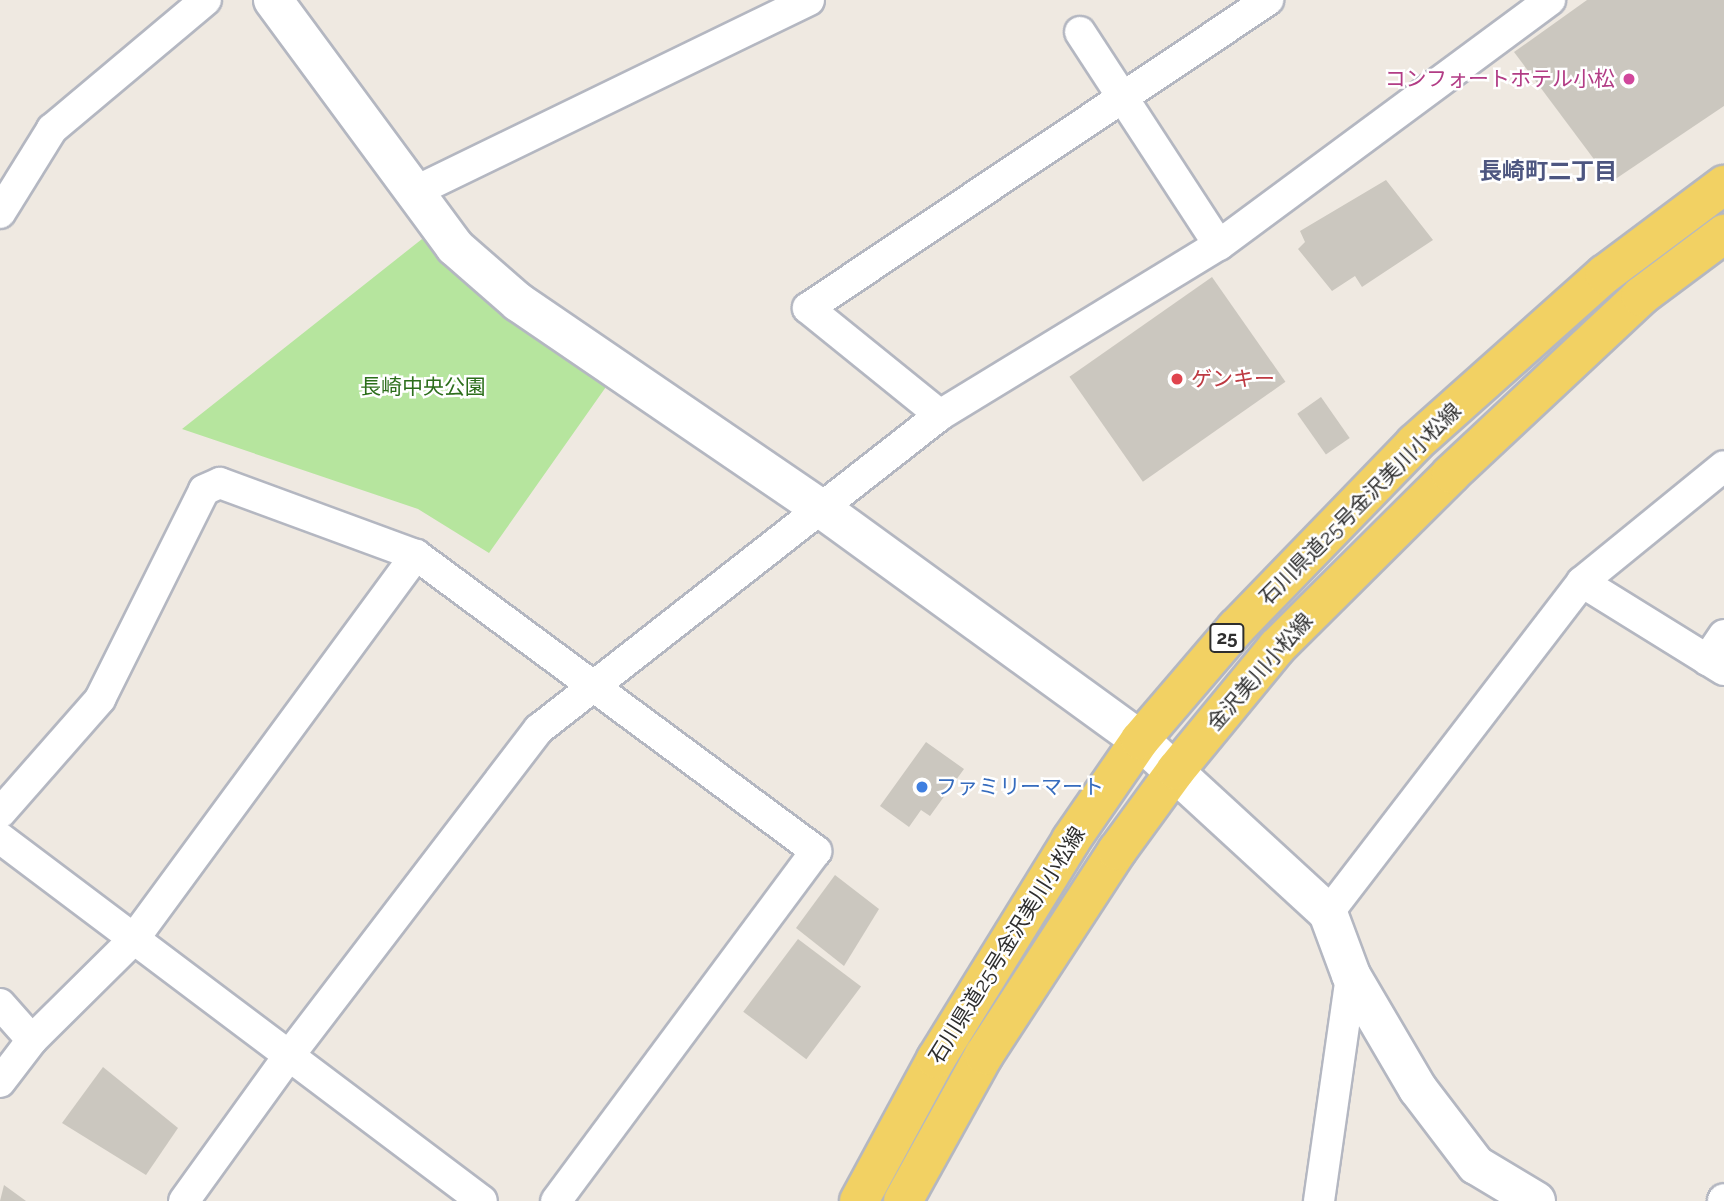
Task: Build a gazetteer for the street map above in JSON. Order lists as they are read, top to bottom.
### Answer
{
  "streets": {
    "main road": ["石川県道25号金沢美川小松線", "25", "金沢美川小松線"]
  },
  "districts": ["長崎町二丁目"],
  "parks": ["長崎中央公園"],
  "places": ["コンフォートホテル小松", "ゲンキー", "ファミリーマート"]
}
